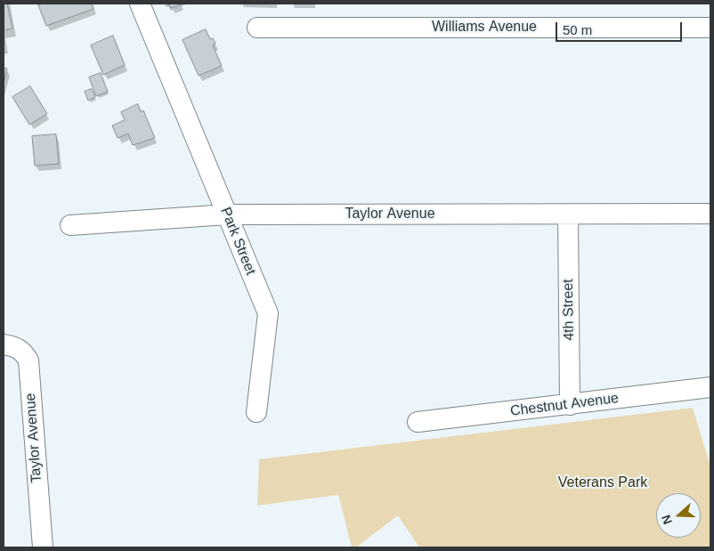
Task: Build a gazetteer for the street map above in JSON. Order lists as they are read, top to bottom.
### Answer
{
  "streets": {
    "street": [
      "Williams Avenue",
      "Taylor Avenue",
      "Park Street",
      "4th Street",
      "Chestnut Avenue"
    ]
  },
  "crossings": [
    ["Taylor Avenue", "Park Street"],
    ["Taylor Avenue", "4th Street"],
    ["4th Street", "Chestnut Avenue"]
  ],
  "parks": ["Veterans Park"],
  "scale_bar": "50 m",
  "north": "left"
}
